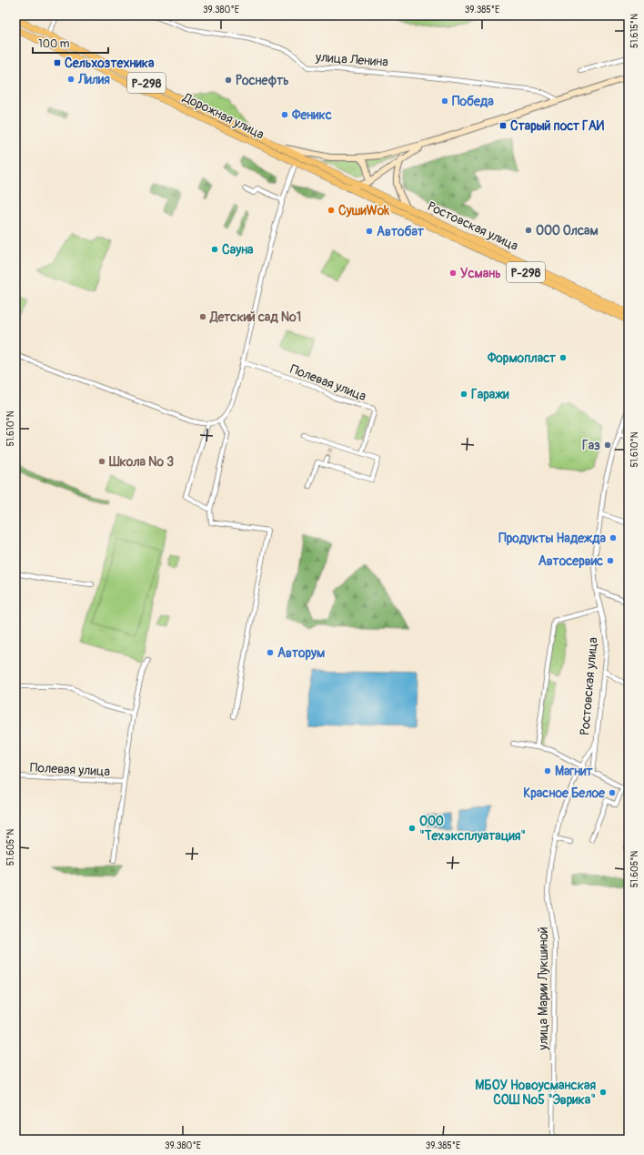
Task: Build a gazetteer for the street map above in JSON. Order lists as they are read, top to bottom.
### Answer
{
  "streets": {
    "highway": ["Р-298", "Дорожная улица", "Ростовская улица"],
    "street": ["улица Ленина", "Полевая улица", "улица Марии Лукшиной"]
  },
  "crossings": [
    ["Дорожная улица", "Ростовская улица"],
    ["Ростовская улица", "улица Марии Лукшиной"]
  ],
  "places": {
    "transit": ["Сельхозтехника", "Старый пост ГАИ"],
    "other": [
      "Лилия",
      "Роснефть",
      "Победа",
      "Феникс",
      "CушиWok",
      "ООО Олсам",
      "Автобат",
      "Сауна",
      "Усмань",
      "Детский сад №1",
      "Формопласт",
      "Гаражи",
      "Газ",
      "Школа № 3",
      "Продукты Надежда",
      "Автосервис",
      "Авторум",
      "Магнит",
      "Красное Белое",
      "ООО \"Техэксплуатация\"",
      "МБОУ Новоусманская СОШ №5 \"Эврика\""
    ]
  },
  "scale_bar": "100 m",
  "coordinates": [
    "39.380°E",
    "39.385°E",
    "51.615°N",
    "51.610°N",
    "51.605°N"
  ]
}
